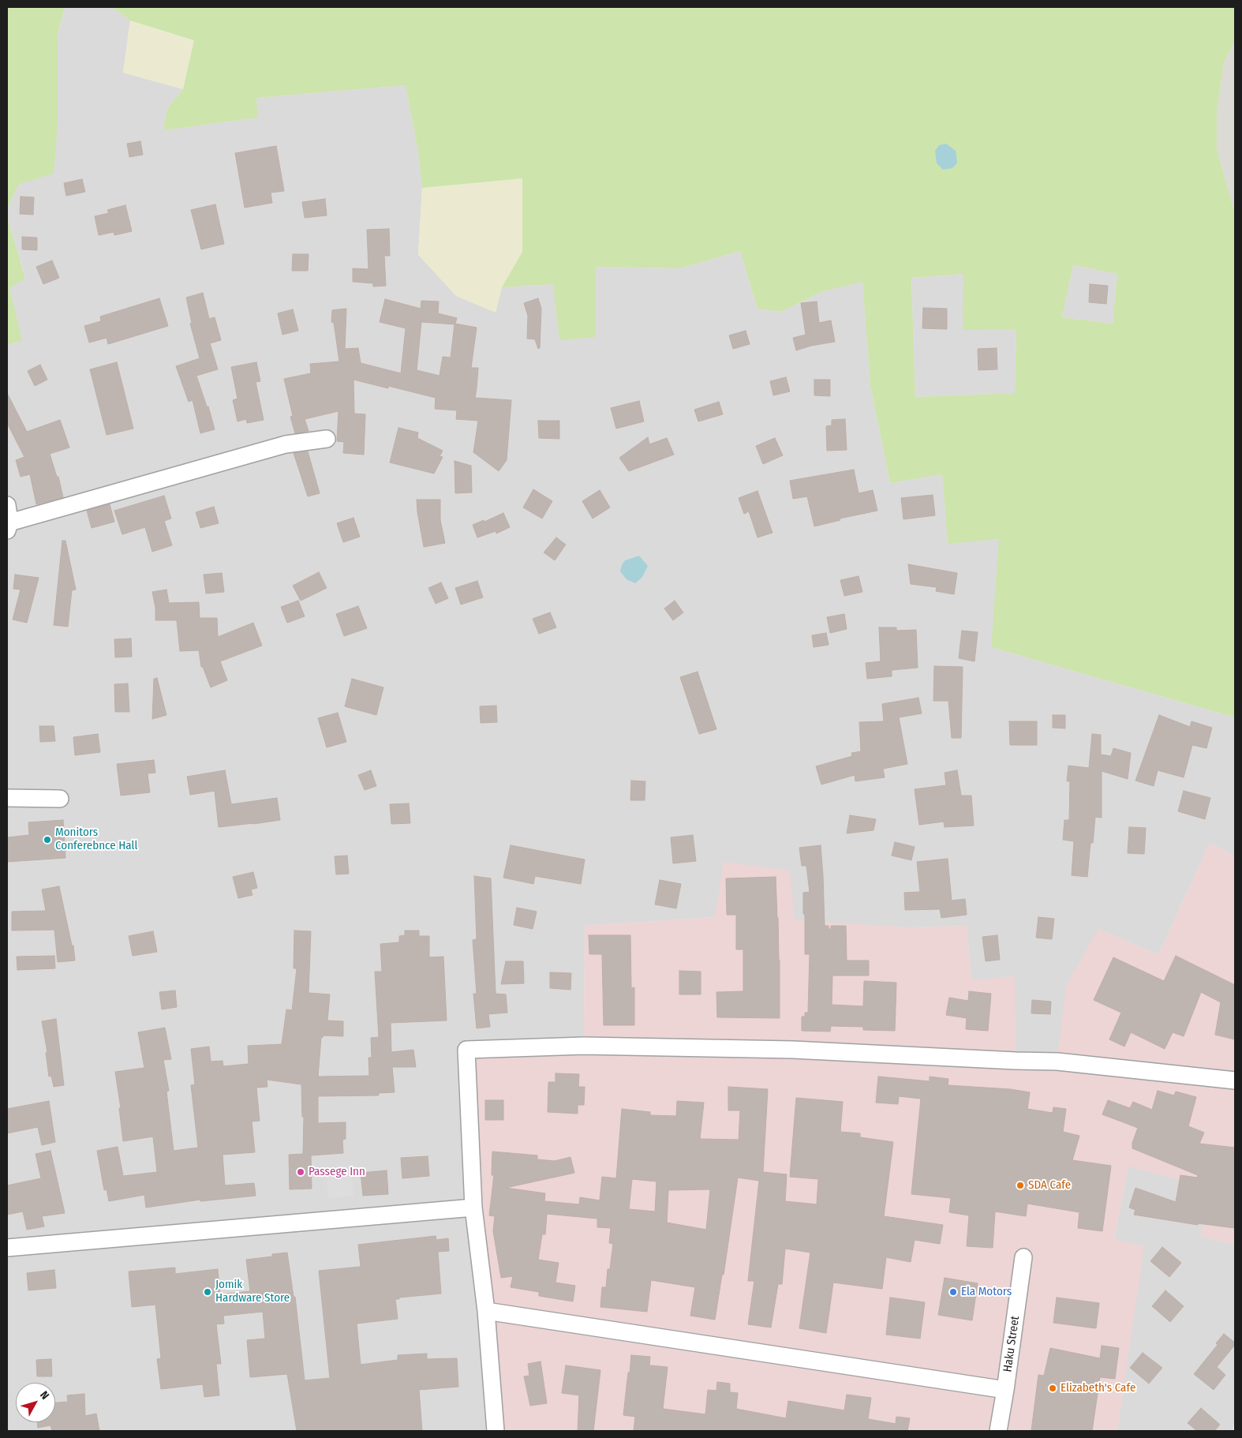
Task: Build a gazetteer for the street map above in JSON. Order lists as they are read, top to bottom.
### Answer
{
  "streets": {
    "street": ["Haku Street"]
  },
  "places": [
    "Monitors Conferebnce Hall",
    "Passege Inn",
    "SDA Cafe",
    "Jomik Hardware Store",
    "Ela Motors",
    "Elizabeth's Cafe"
  ],
  "north": "top right"
}
